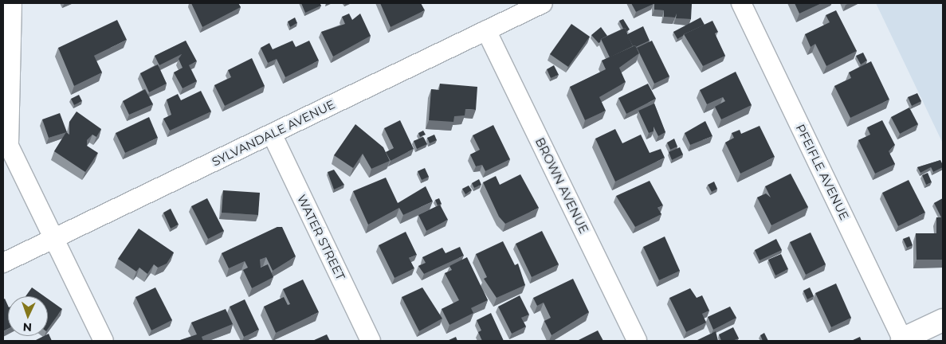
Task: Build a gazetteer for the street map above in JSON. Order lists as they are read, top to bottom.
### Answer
{
  "streets": {
    "street": [
      "SYLVANDALE AVENUE",
      "PFEIFLE AVENUE",
      "BROWN AVENUE",
      "WATER STREET"
    ]
  },
  "crossings": [
    ["SYLVANDALE AVENUE", "BROWN AVENUE"],
    ["SYLVANDALE AVENUE", "WATER STREET"]
  ],
  "north": "bottom"
}
